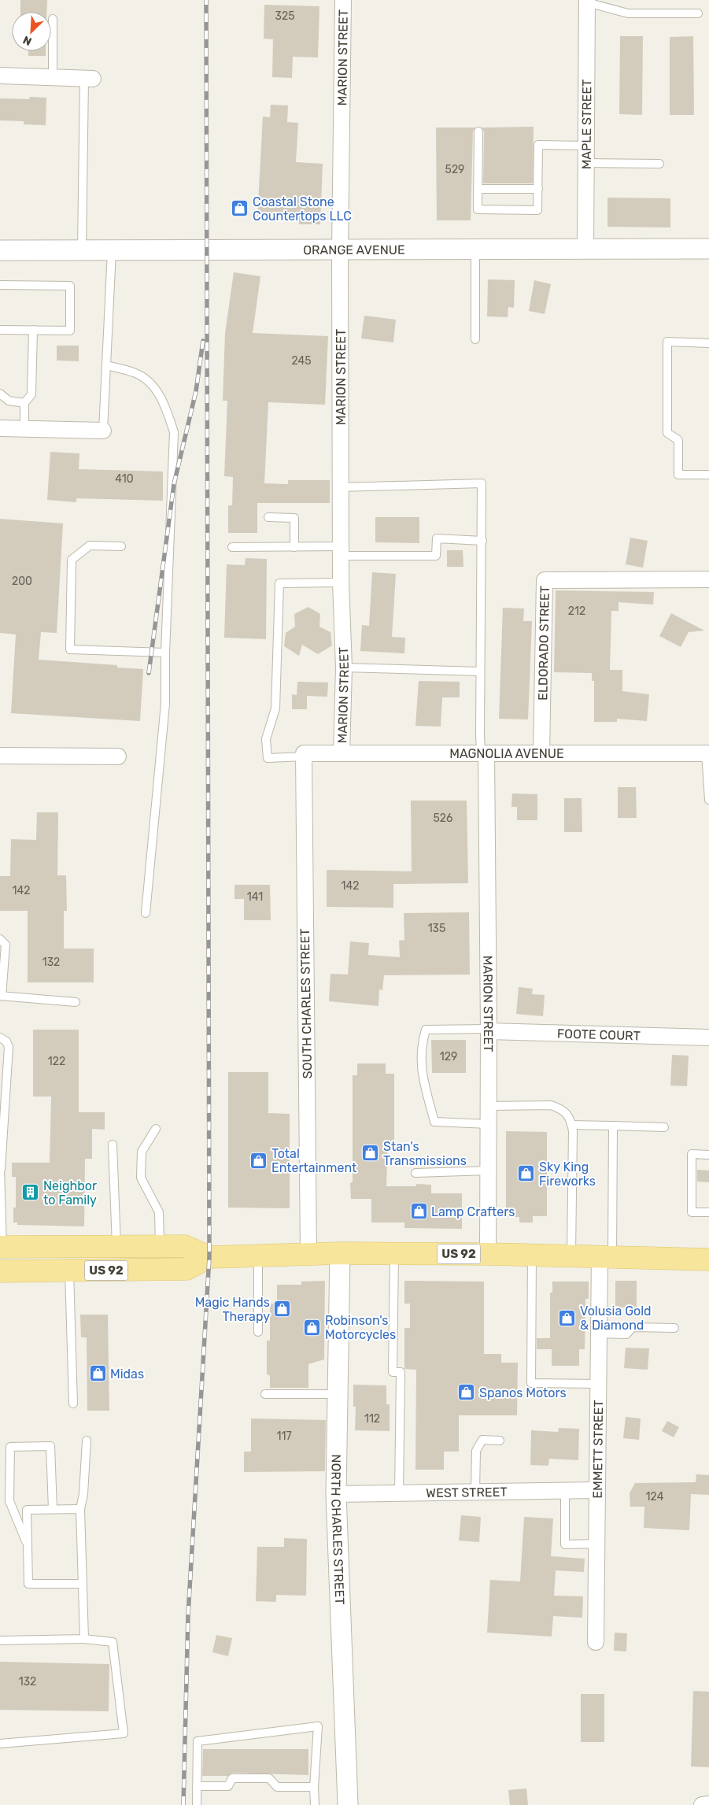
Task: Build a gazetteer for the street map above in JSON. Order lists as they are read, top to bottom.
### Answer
{
  "streets": {
    "main road": ["US 92"],
    "street": [
      "MARION STREET",
      "MAPLE STREET",
      "ORANGE AVENUE",
      "ELDORADO STREET",
      "MAGNOLIA AVENUE",
      "SOUTH CHARLES STREET",
      "FOOTE COURT",
      "EMMETT STREET",
      "WEST STREET",
      "NORTH CHARLES STREET"
    ]
  },
  "crossings": [
    ["MARION STREET", "ORANGE AVENUE"],
    ["MARION STREET", "MAGNOLIA AVENUE"],
    ["MARION STREET", "FOOTE COURT"],
    ["MARION STREET", "US 92"],
    ["MAPLE STREET", "ORANGE AVENUE"],
    ["ELDORADO STREET", "MAGNOLIA AVENUE"],
    ["MAGNOLIA AVENUE", "SOUTH CHARLES STREET"],
    ["SOUTH CHARLES STREET", "US 92"],
    ["US 92", "EMMETT STREET"],
    ["US 92", "NORTH CHARLES STREET"],
    ["EMMETT STREET", "WEST STREET"],
    ["WEST STREET", "NORTH CHARLES STREET"]
  ],
  "places": {
    "shop": [
      "Coastal Stone Countertops LLC",
      "Stan's Transmissions",
      "Total Entertainment",
      "Sky King Fireworks",
      "Lamp Crafters",
      "Magic Hands Therapy",
      "Volusia Gold & Diamond",
      "Robinson's Motorcycles",
      "Midas",
      "Spanos Motors"
    ],
    "building": ["Neighbor to Family"]
  },
  "house_numbers": [
    "325",
    "529",
    "245",
    "410",
    "200",
    "212",
    "526",
    "142",
    "142",
    "141",
    "135",
    "132",
    "129",
    "122",
    "112",
    "117",
    "124",
    "132"
  ],
  "north": "bottom left"
}
